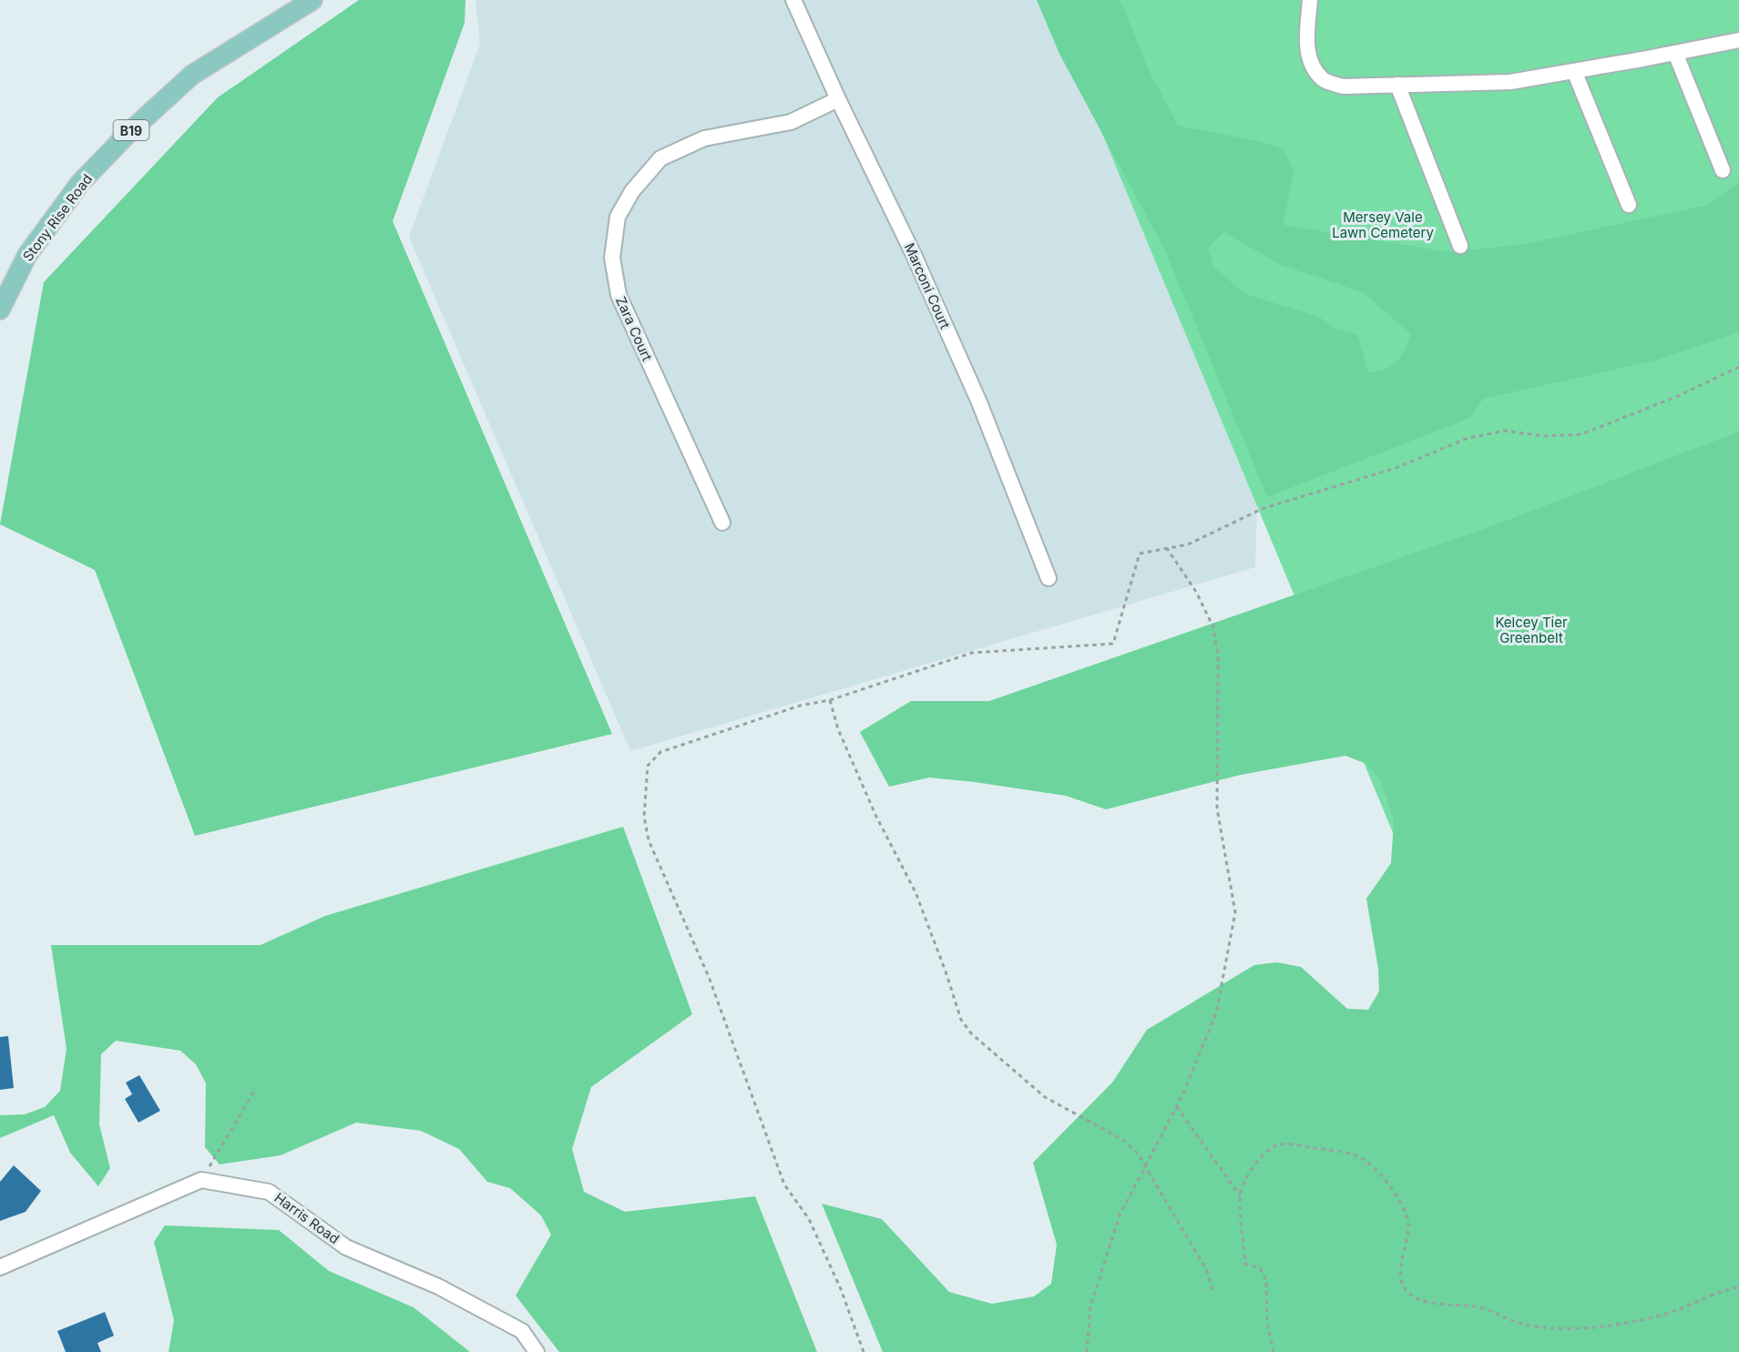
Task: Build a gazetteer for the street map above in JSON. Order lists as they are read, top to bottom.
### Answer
{
  "streets": {
    "main road": ["B19", "Stony Rise Road"],
    "street": ["Marconi Court", "Zara Court", "Harris Road"]
  },
  "crossings": [
    ["Marconi Court", "Zara Court"]
  ],
  "parks": ["Mersey Vale Lawn Cemetery", "Kelcey Tier Greenbelt"]
}
